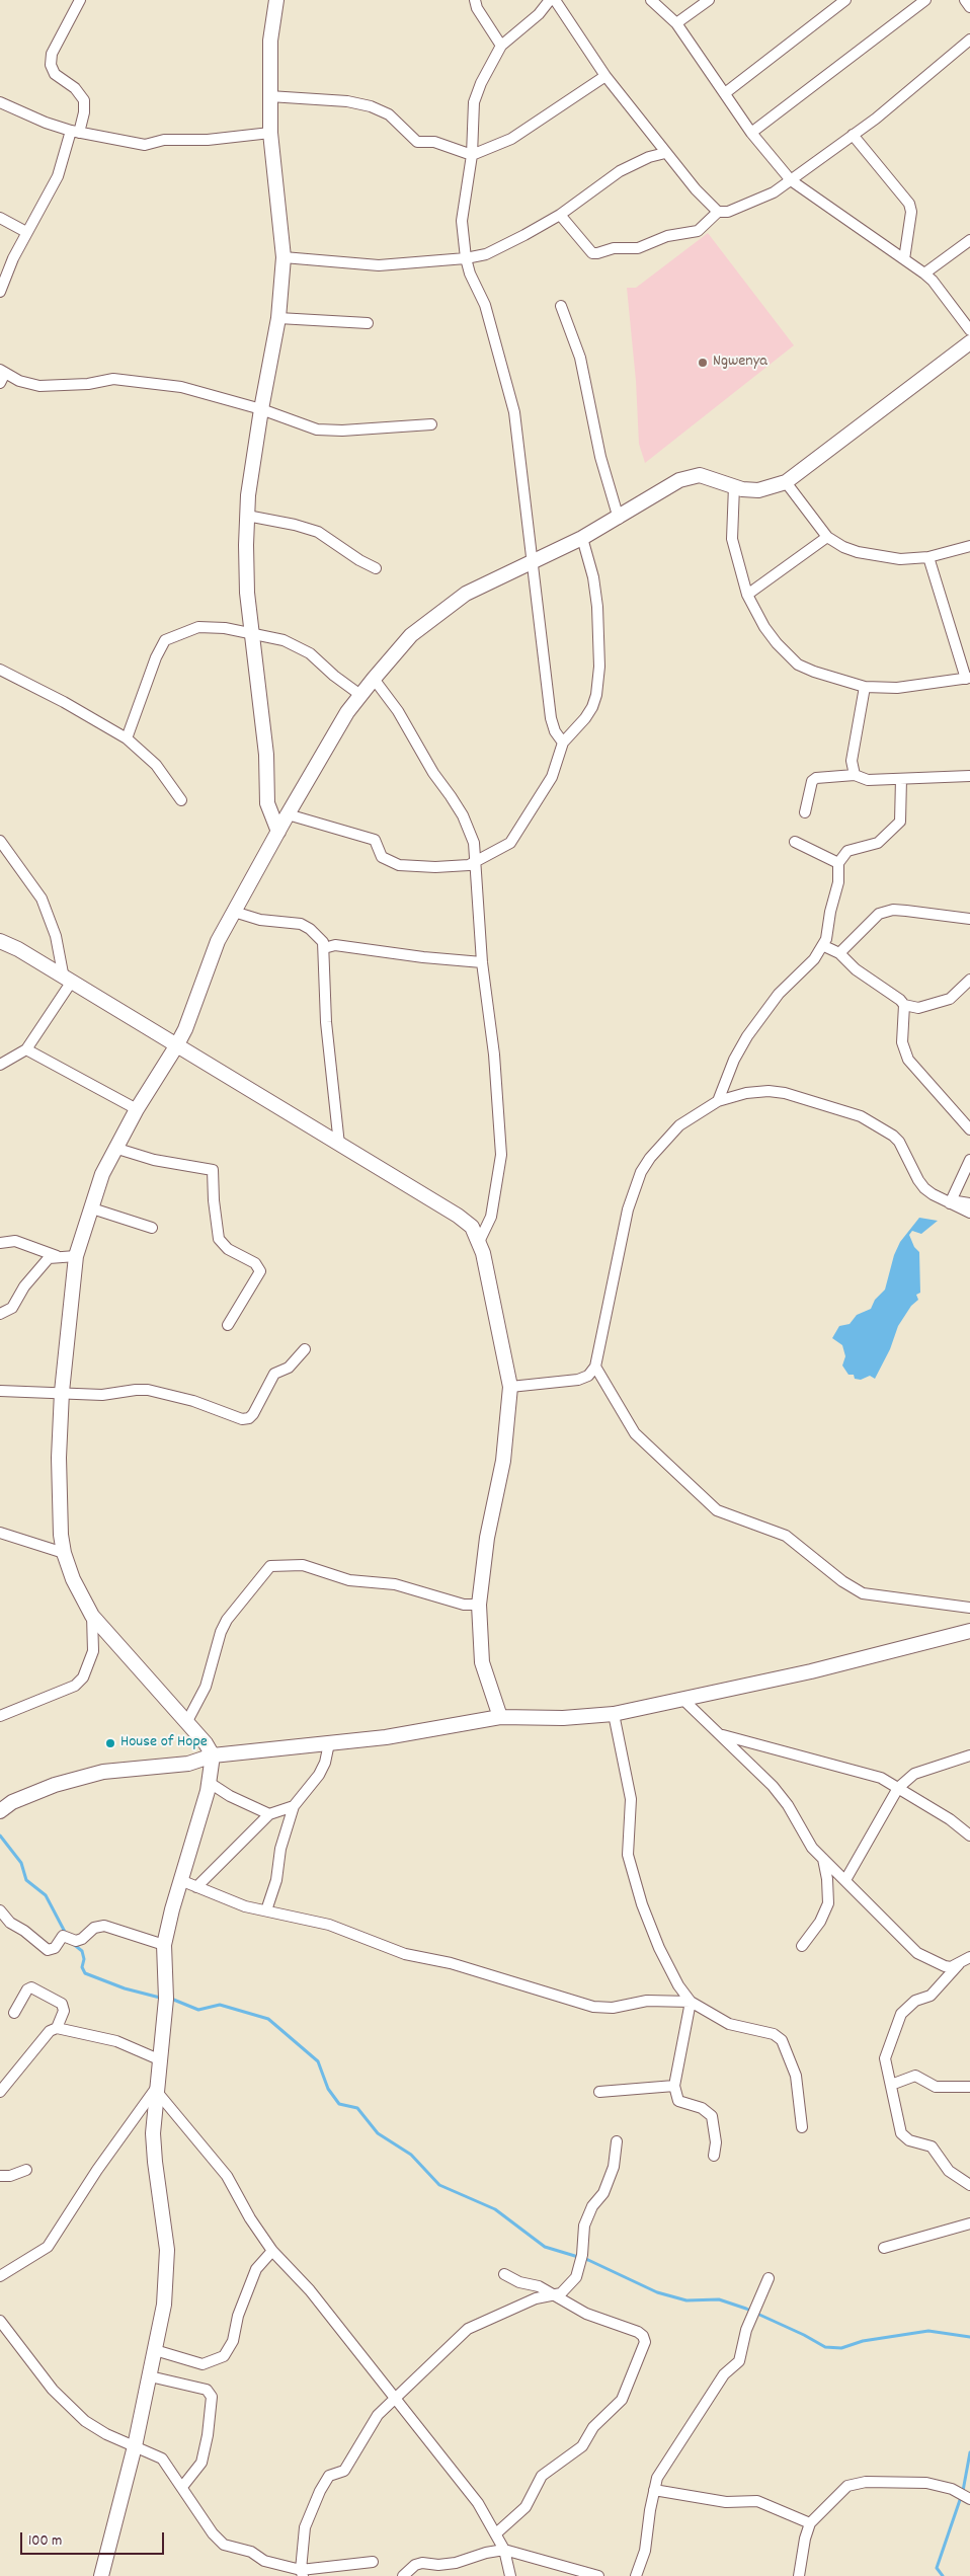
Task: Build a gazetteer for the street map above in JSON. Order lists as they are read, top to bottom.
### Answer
{
  "places": ["Ngwenya", "House of Hope"],
  "scale_bar": "100 m"
}
